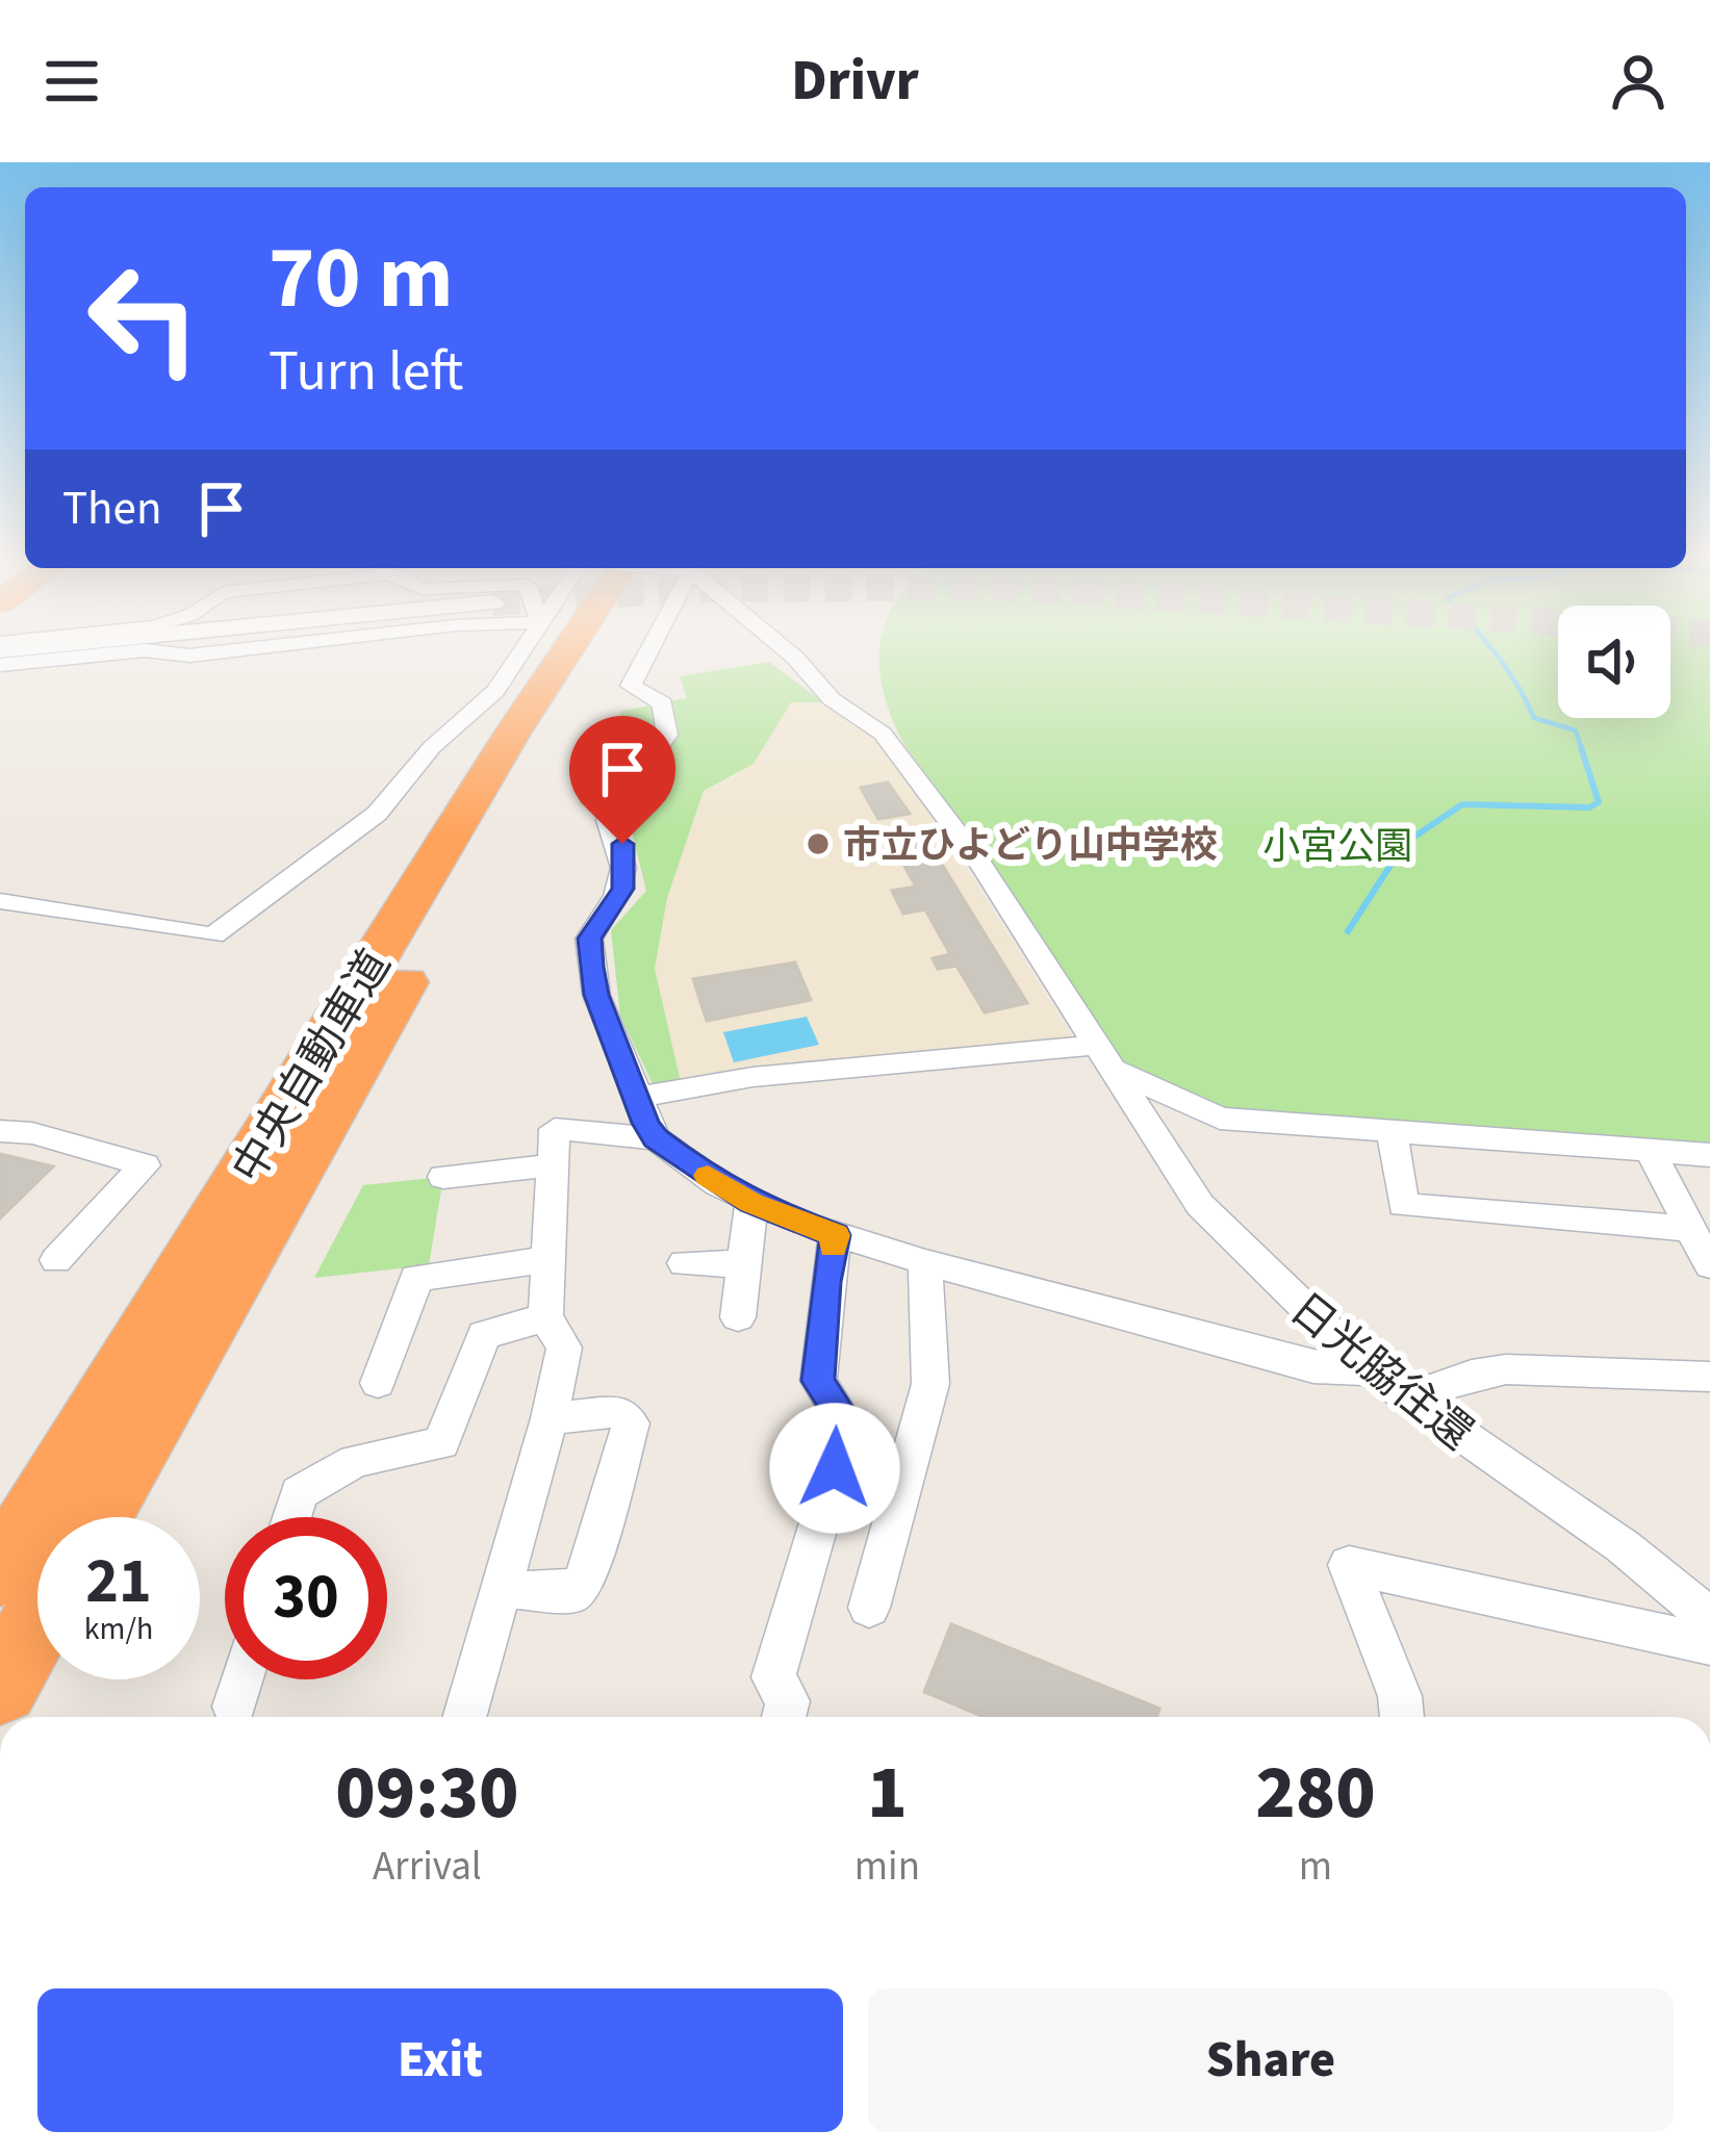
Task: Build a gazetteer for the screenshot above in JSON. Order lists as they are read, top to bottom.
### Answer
{
  "streets": {
    "highway": ["中央自動車道"],
    "street": ["日光脇往還"]
  },
  "parks": ["小宮公園"],
  "places": ["市立ひよどり山中学校"],
  "page": {
    "header": "Drivr",
    "turn": ["70 m", "Turn left"],
    "then": "Then",
    "speed": "21 km/h",
    "limit": "30",
    "eta": [
      "09:30",
      "Arrival",
      "1",
      "min",
      "280",
      "m"
    ],
    "buttons": ["Exit", "Share"]
  }
}
